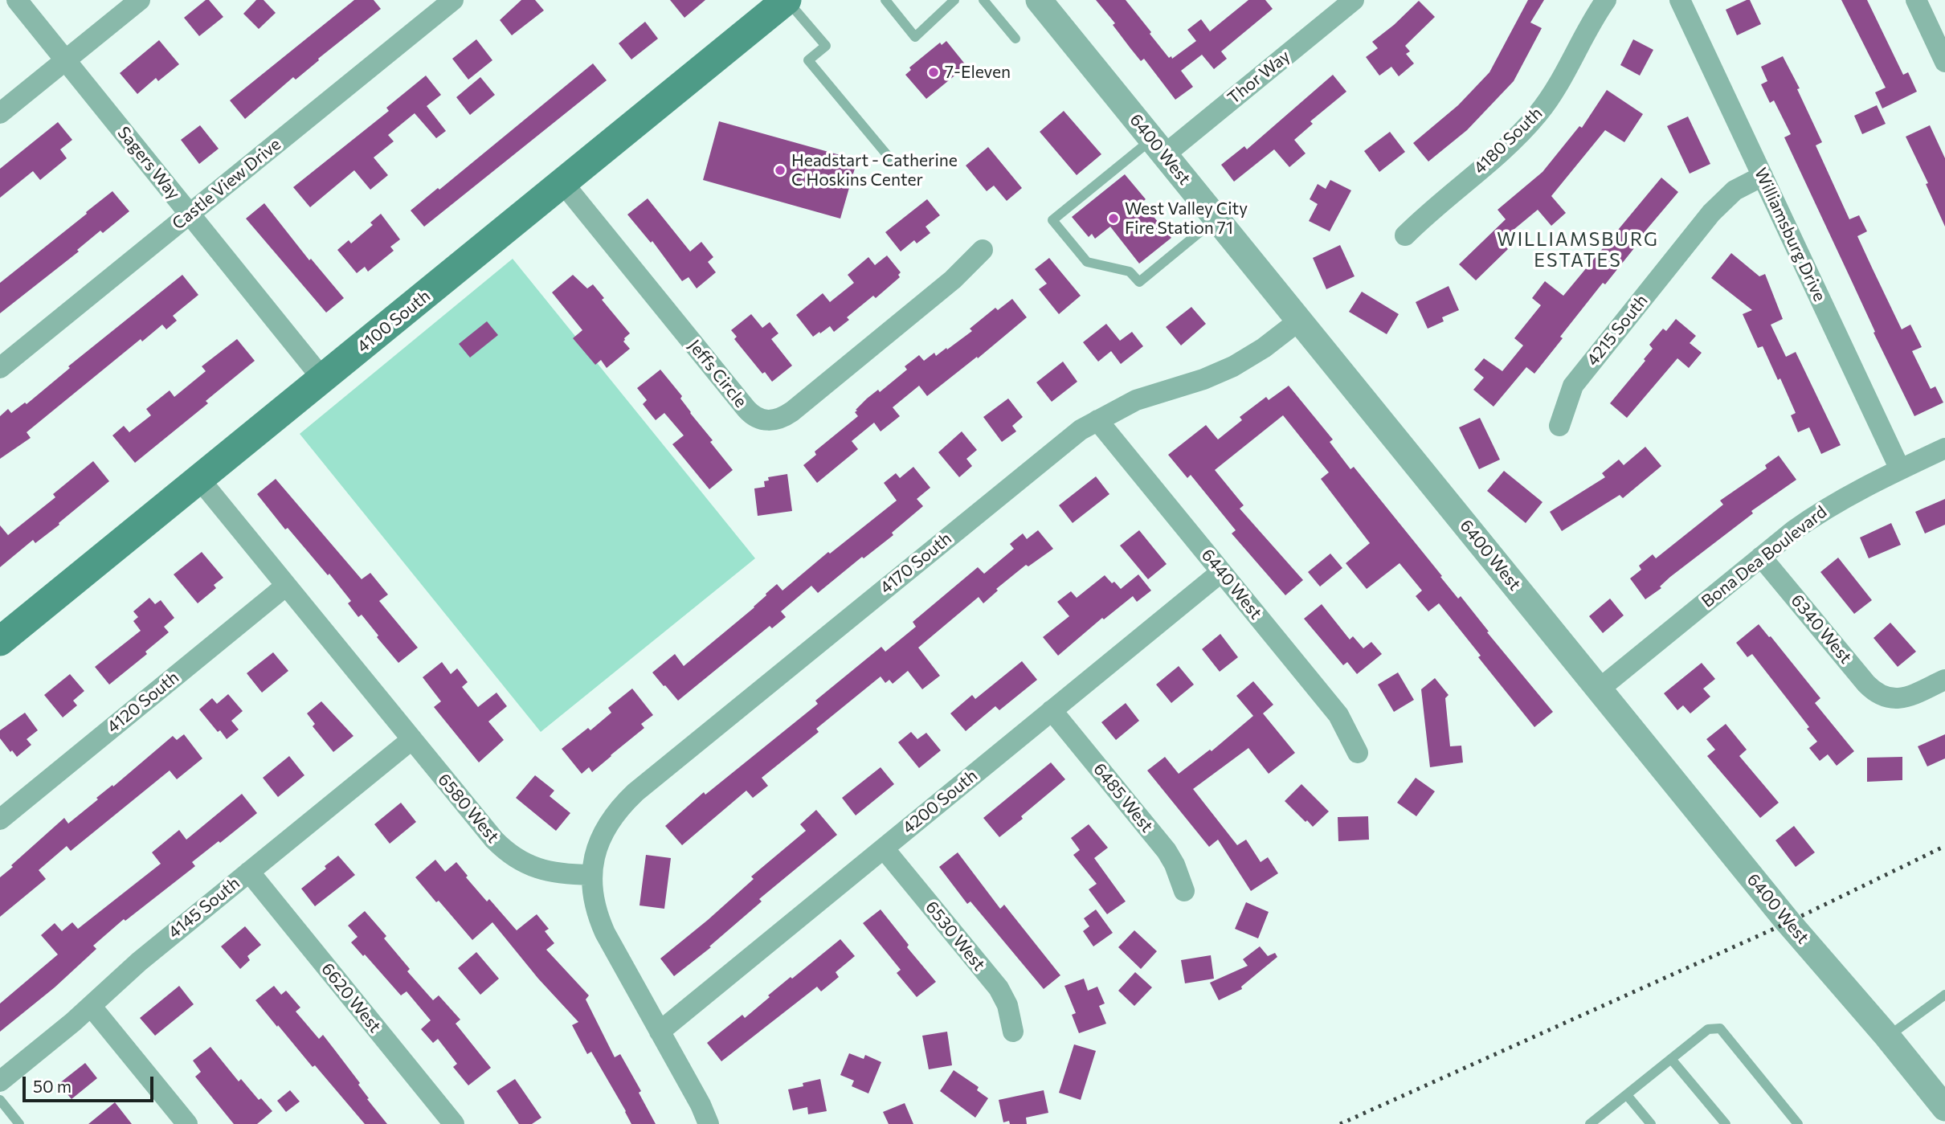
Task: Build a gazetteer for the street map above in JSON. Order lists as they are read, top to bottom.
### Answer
{
  "streets": {
    "main road": ["4100 South"],
    "street": [
      "Thor Way",
      "4180 South",
      "6400 West",
      "Sagers Way",
      "Castle View Drive",
      "Williamsburg Drive",
      "4215 South",
      "Jeffs Circle",
      "Bona Dea Boulevard",
      "4170 South",
      "6440 West",
      "6340 West",
      "4120 South",
      "6485 West",
      "4200 South",
      "6580 West",
      "4145 South",
      "6530 West",
      "6620 West"
    ]
  },
  "crossings": [
    ["Thor Way", "6400 West"],
    ["6400 West", "Bona Dea Boulevard"],
    ["6400 West", "4170 South"],
    ["Sagers Way", "Castle View Drive"],
    ["Sagers Way", "4100 South"],
    ["Williamsburg Drive", "4215 South"],
    ["Williamsburg Drive", "Bona Dea Boulevard"],
    ["4100 South", "Jeffs Circle"],
    ["4100 South", "6580 West"],
    ["Bona Dea Boulevard", "6340 West"],
    ["4170 South", "6440 West"],
    ["4170 South", "6580 West"],
    ["6440 West", "4200 South"],
    ["4120 South", "6580 West"],
    ["6485 West", "4200 South"],
    ["4200 South", "6530 West"],
    ["6580 West", "4145 South"],
    ["4145 South", "6620 West"]
  ],
  "districts": ["WILLIAMSBURG ESTATES"],
  "places": ["7-Eleven", "Headstart - Catherine C Hoskins Center", "West Valley City Fire Station 71"],
  "scale_bar": "50 m"
}
